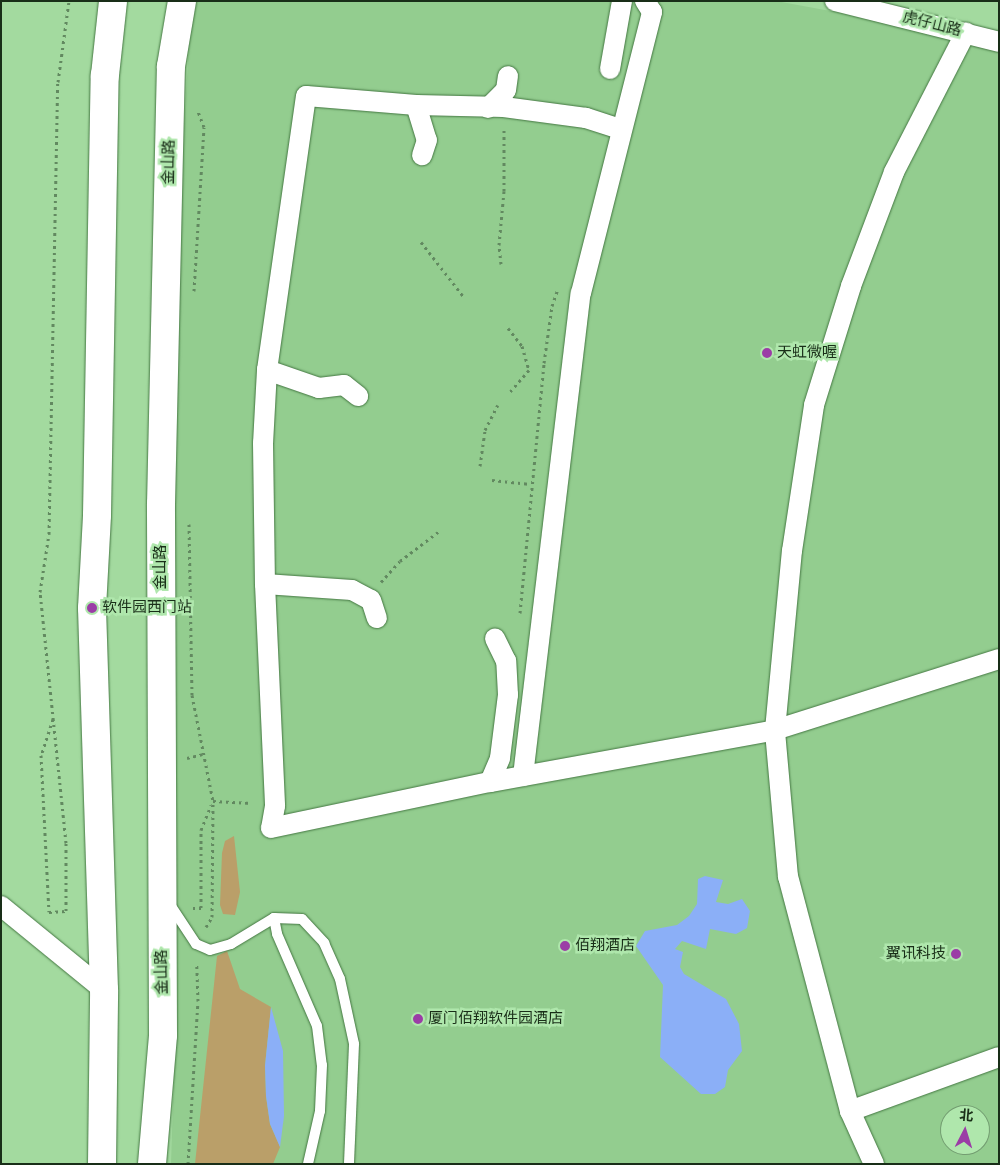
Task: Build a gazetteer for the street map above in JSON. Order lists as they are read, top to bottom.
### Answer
{
  "streets": {
    "main road": ["金山路"],
    "street": ["虎仔山路"]
  },
  "places": [
    "天虹微喔",
    "软件园西门站",
    "佰翔酒店",
    "翼讯科技",
    "厦门佰翔软件园酒店"
  ],
  "north": "top"
}
